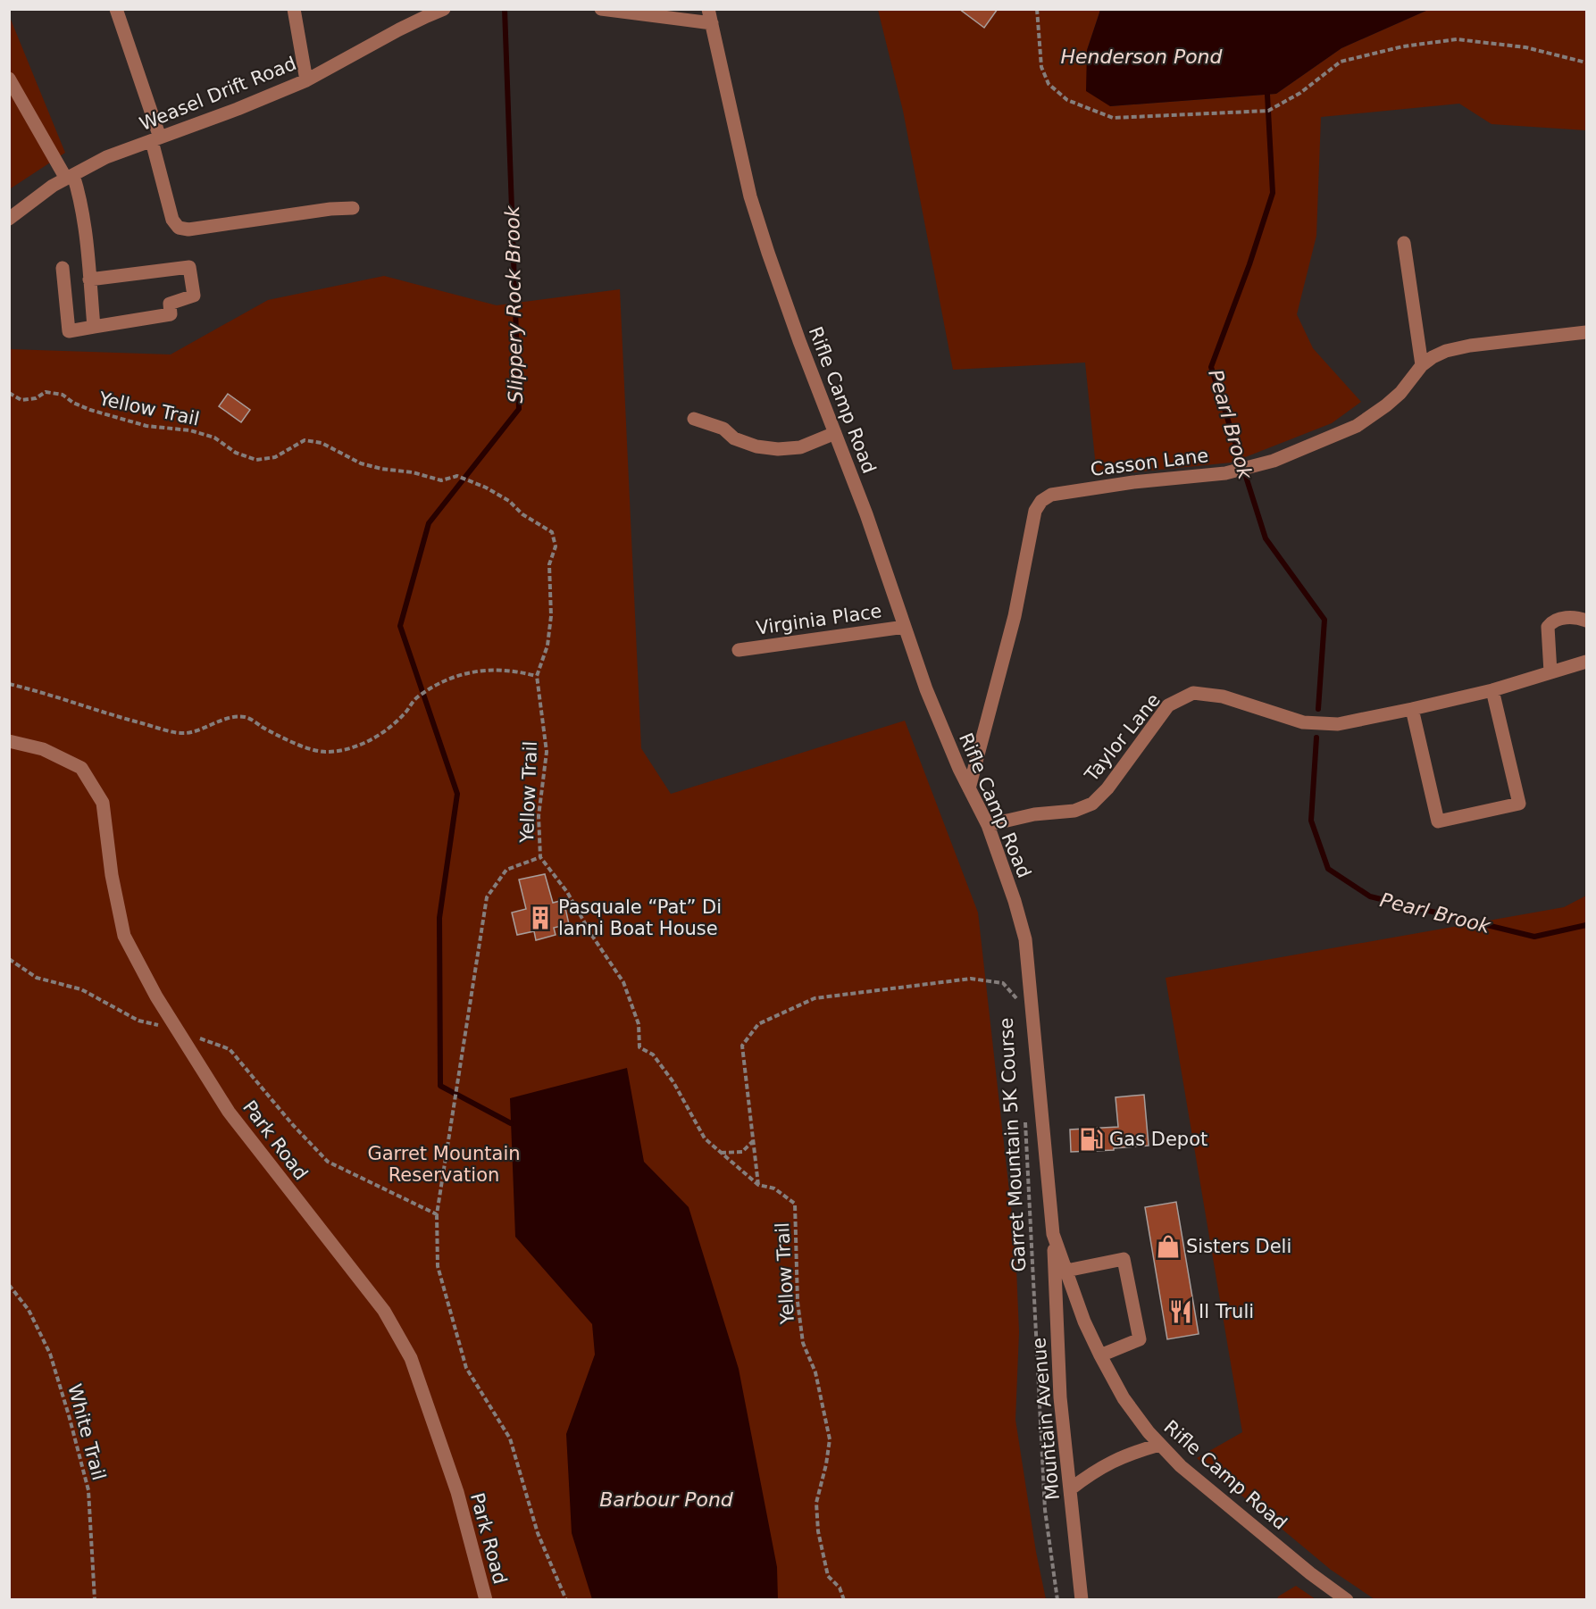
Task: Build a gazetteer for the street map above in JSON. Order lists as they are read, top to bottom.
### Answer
{
  "streets": {
    "street": [
      "Weasel Drift Road",
      "Rifle Camp Road",
      "Casson Lane",
      "Virginia Place",
      "Taylor Lane",
      "Park Road",
      "Mountain Avenue"
    ],
    "path": ["Yellow Trail", "Garret Mountain 5K Course", "White Trail"]
  },
  "crossings": [
    ["Rifle Camp Road", "Casson Lane"],
    ["Rifle Camp Road", "Virginia Place"],
    ["Rifle Camp Road", "Taylor Lane"],
    ["Rifle Camp Road", "Mountain Avenue"],
    ["Yellow Trail", "Garret Mountain 5K Course"]
  ],
  "water": [
    "Henderson Pond",
    "Slippery Rock Brook",
    "Pearl Brook",
    "Barbour Pond"
  ],
  "parks": ["Garret Mountain Reservation"],
  "places": {
    "building": ["Pasquale “Pat” Di lanni Boat House"],
    "fuel station": ["Gas Depot"],
    "shop": ["Sisters Deli"],
    "restaurant": ["Il Truli"]
  }
}
